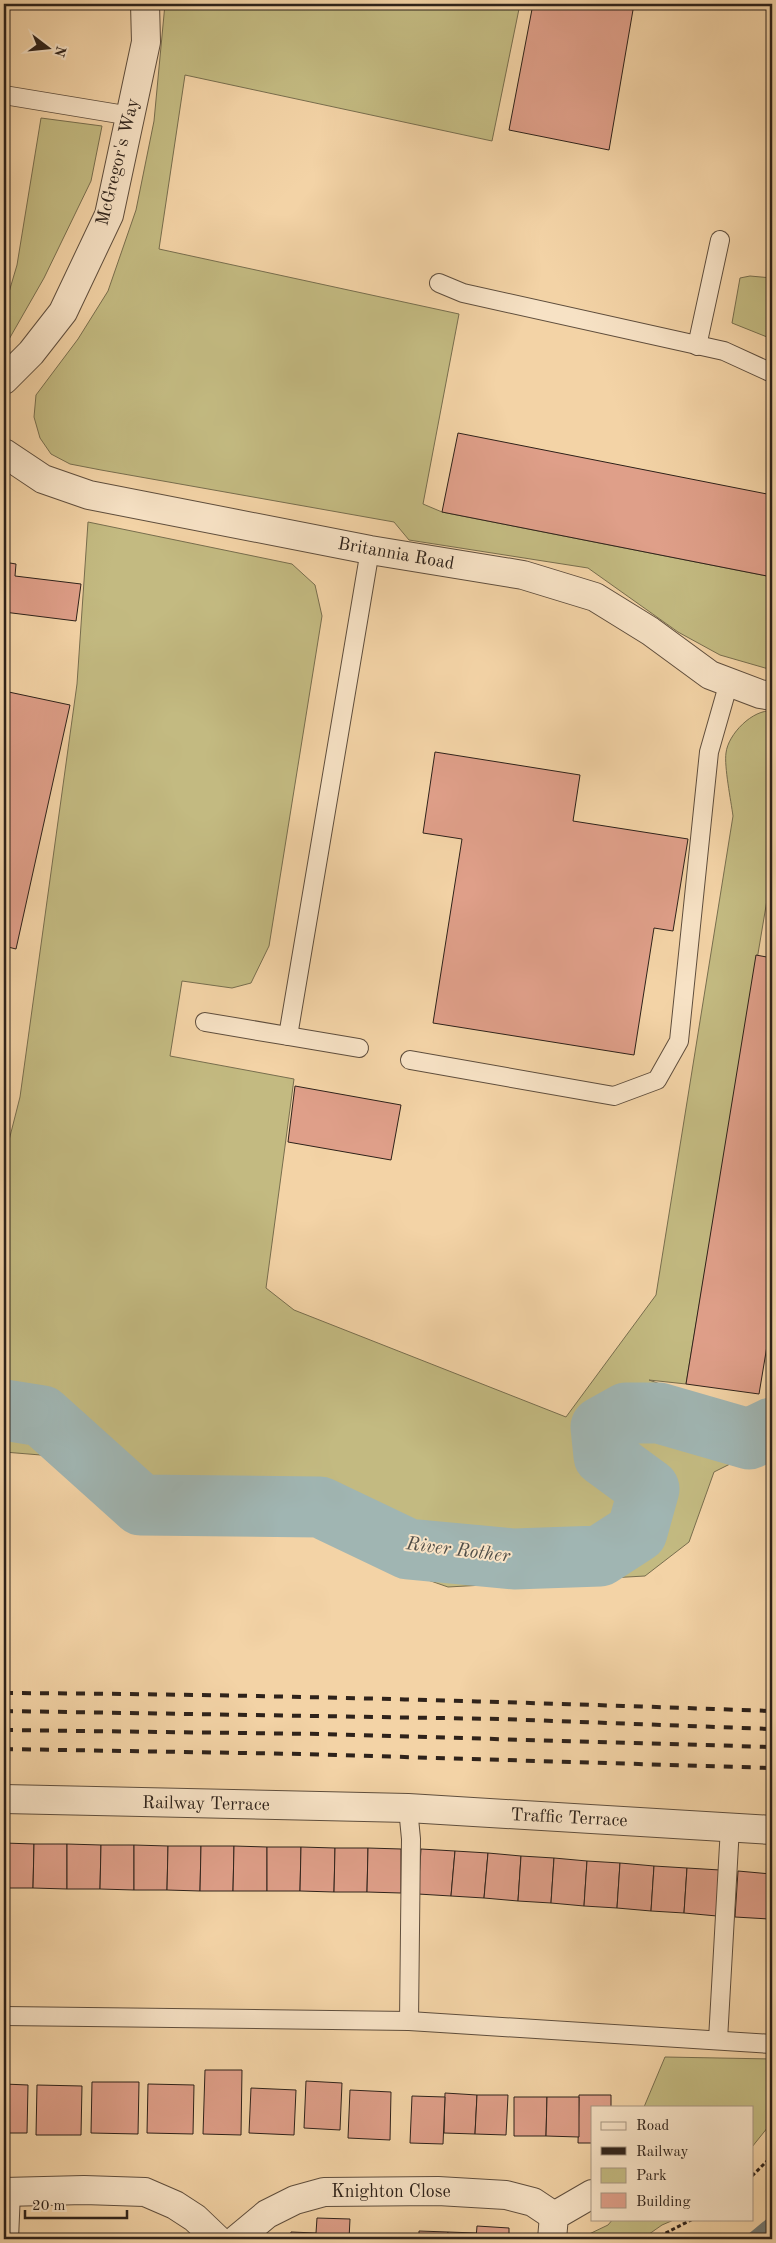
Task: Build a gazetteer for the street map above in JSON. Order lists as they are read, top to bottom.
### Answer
{
  "streets": {
    "street": [
      "McGregor's Way",
      "Britannia Road",
      "Railway Terrace",
      "Traffic Terrace",
      "Knighton Close"
    ]
  },
  "crossings": [
    ["Railway Terrace", "Traffic Terrace"]
  ],
  "water": ["River Rother"],
  "legend": [
    "Road",
    "Railway",
    "Park",
    "Building"
  ],
  "scale_bar": "20 m",
  "north": "right"
}
